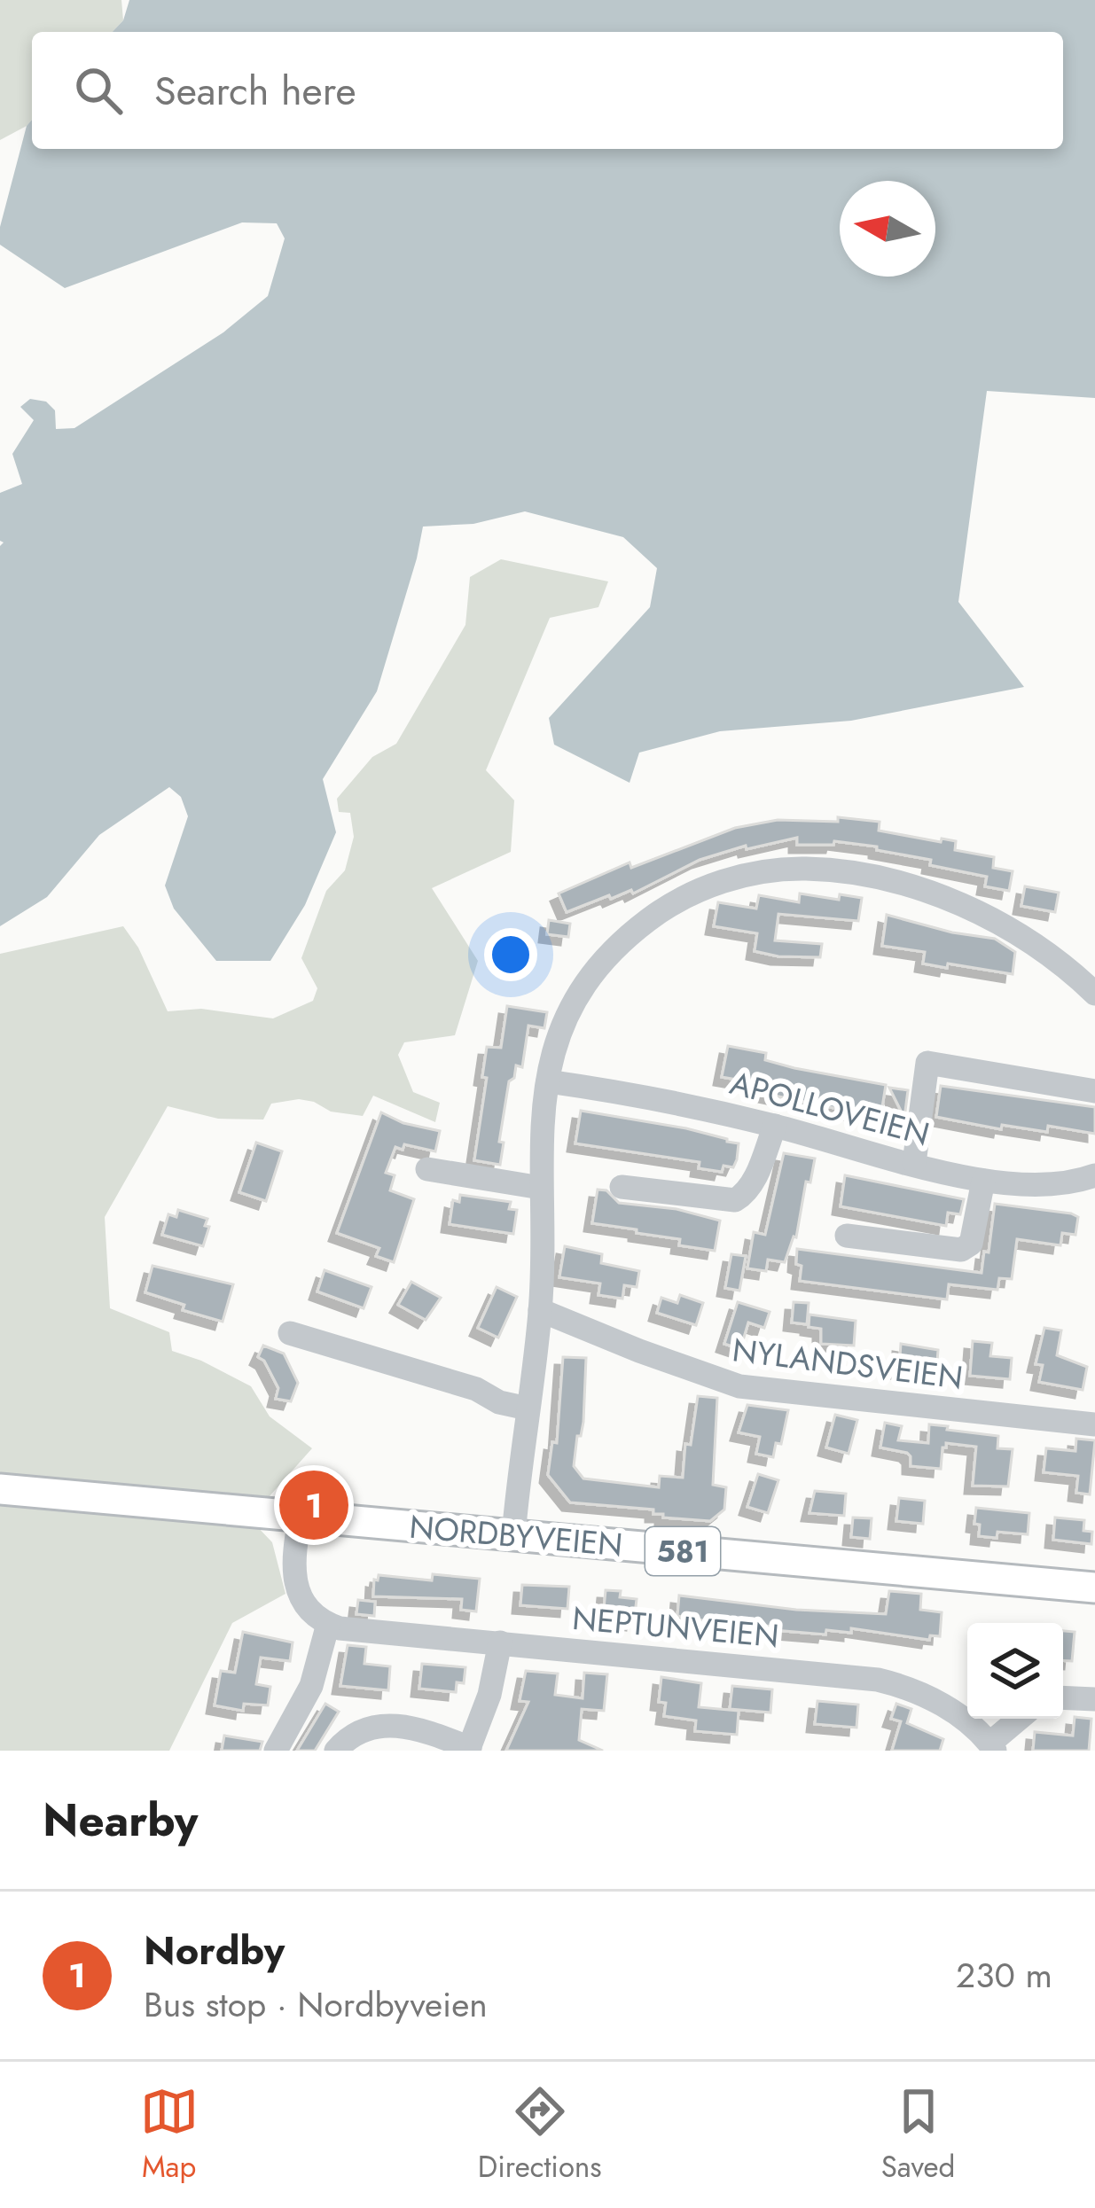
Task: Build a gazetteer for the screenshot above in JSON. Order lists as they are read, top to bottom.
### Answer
{
  "streets": {
    "main road": ["NORDBYVEIEN", "581"],
    "street": ["APOLLOVEIEN", "NYLANDSVEIEN", "NEPTUNVEIEN"]
  },
  "north": "left",
  "page": {
    "search": "Search here",
    "pins": "1",
    "heading": "Nearby",
    "list": [
      {
        "mark": "1",
        "name": "Nordby",
        "note": "Bus stop · Nordbyveien",
        "value": "230 m"
      }
    ],
    "nav": ["Map", "Directions", "Saved"]
  }
}
